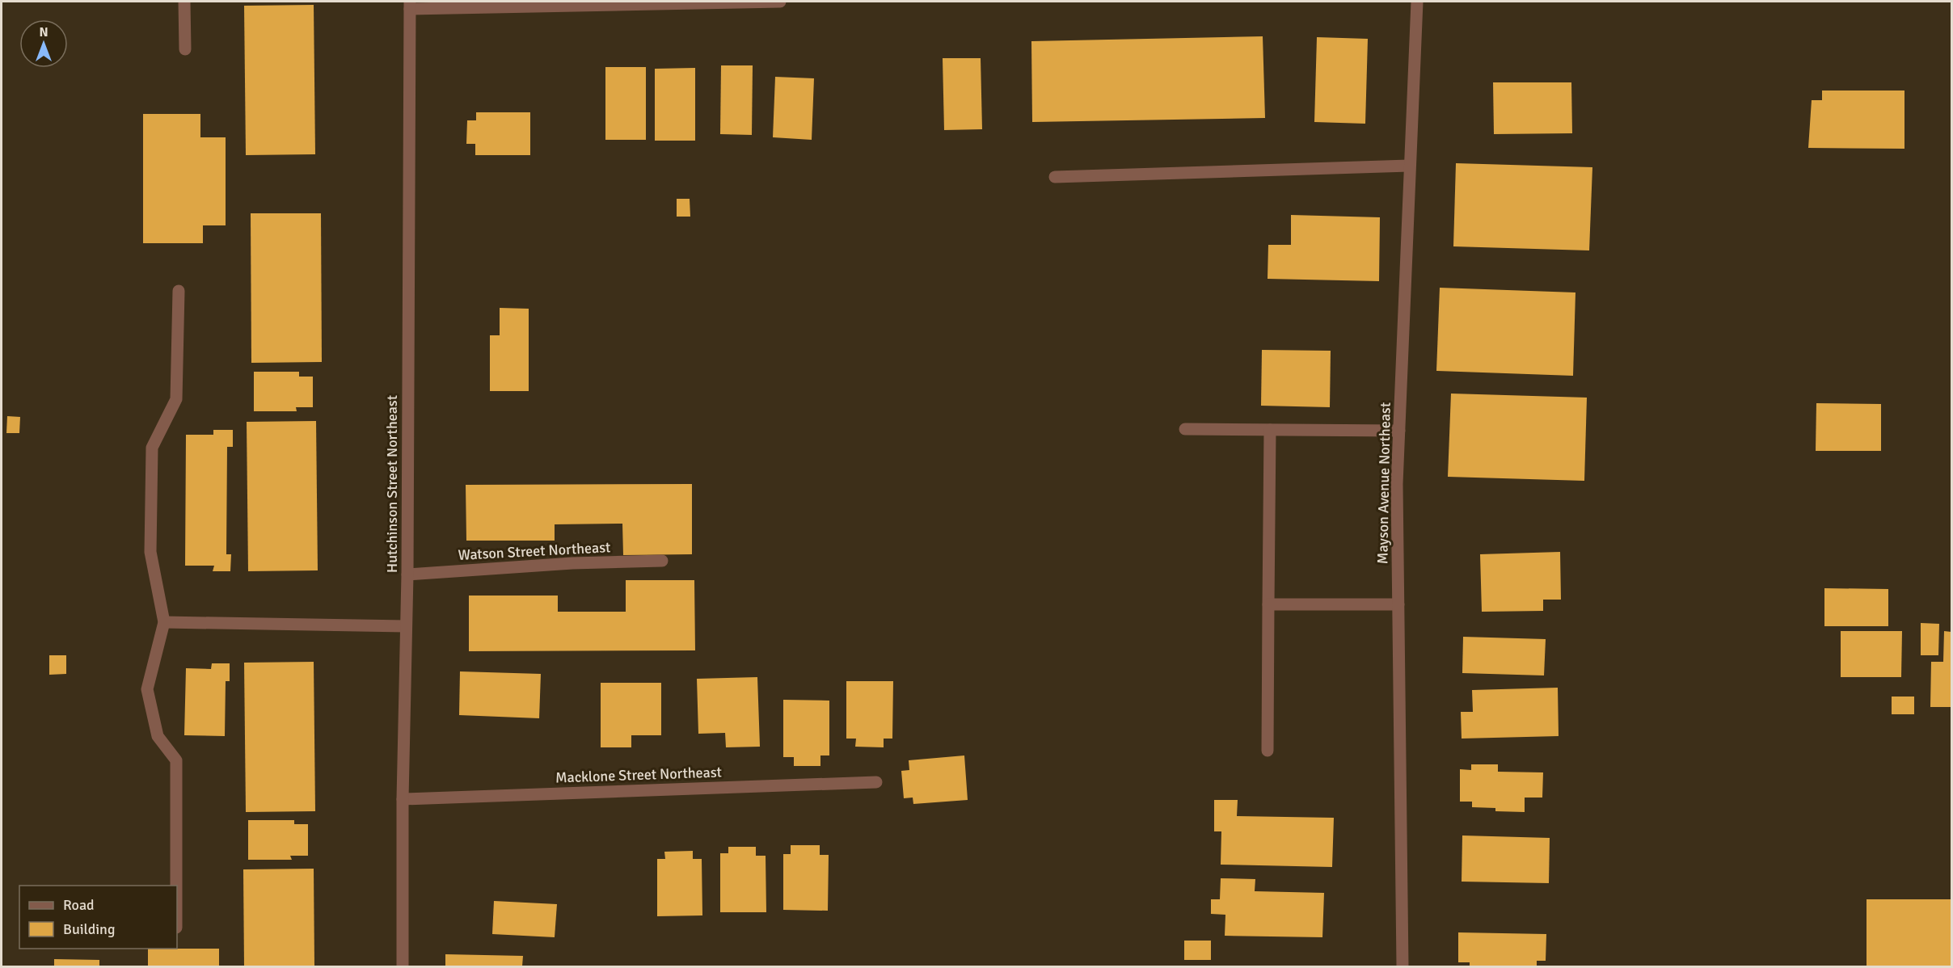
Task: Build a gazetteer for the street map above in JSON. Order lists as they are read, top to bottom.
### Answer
{
  "streets": {
    "street": [
      "Mayson Avenue Northeast",
      "Hutchinson Street Northeast",
      "Watson Street Northeast",
      "Macklone Street Northeast"
    ]
  },
  "crossings": [
    ["Hutchinson Street Northeast", "Watson Street Northeast"],
    ["Hutchinson Street Northeast", "Macklone Street Northeast"]
  ],
  "legend": ["Road", "Building"],
  "north": "top"
}
